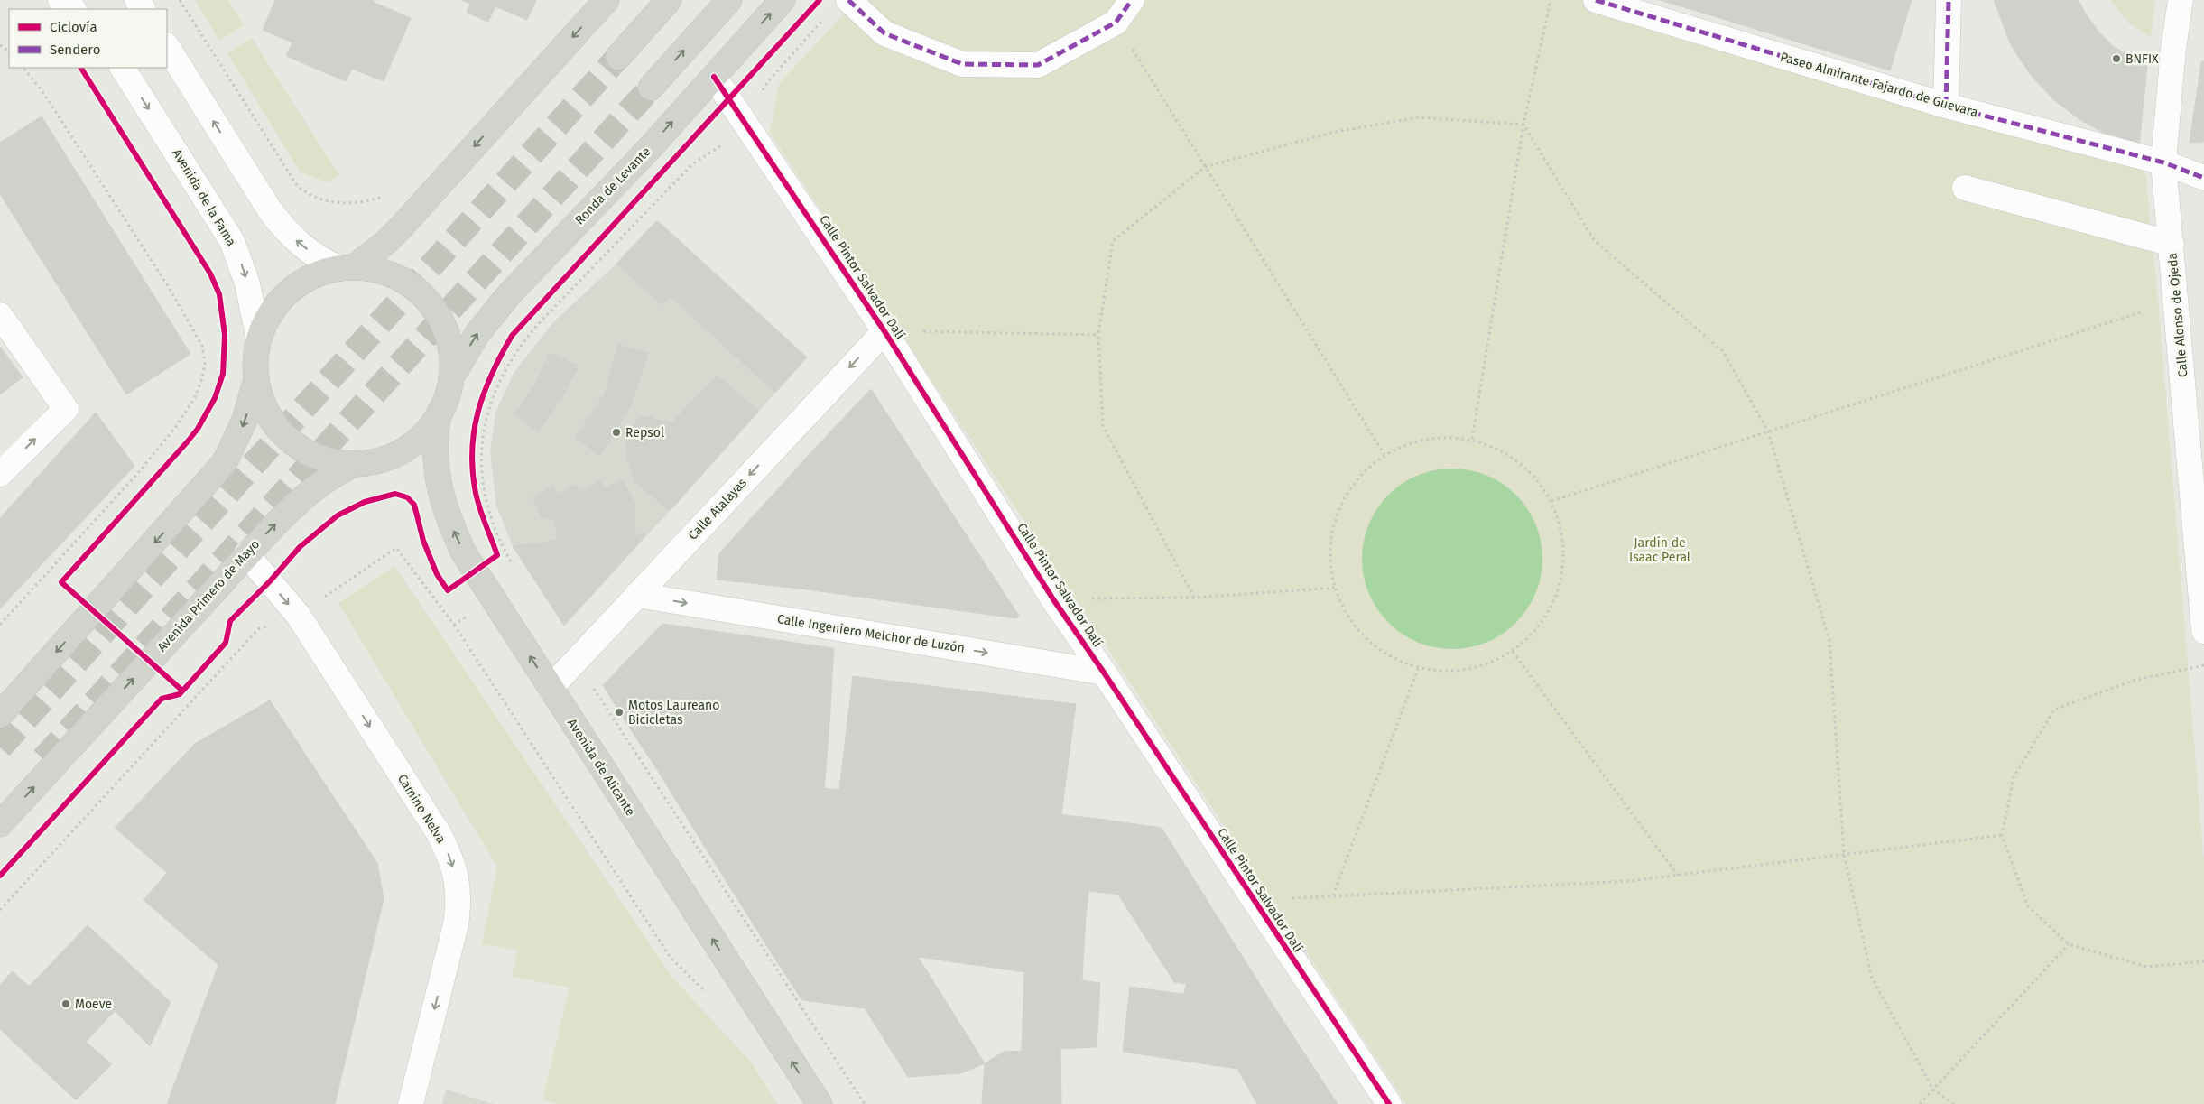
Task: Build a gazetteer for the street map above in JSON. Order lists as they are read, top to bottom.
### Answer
{
  "streets": {
    "main road": ["Ronda de Levante", "Avenida Primero de Mayo", "Avenida de Alicante"],
    "street": [
      "Paseo Almirante Fajardo de Guevara",
      "Avenida de la Fama",
      "Calle Pintor Salvador Dalí",
      "Calle Alonso de Ojeda",
      "Calle Atalayas",
      "Calle Ingeniero Melchor de Luzón",
      "Camino Nelva"
    ]
  },
  "crossings": [
    ["Paseo Almirante Fajardo de Guevara", "Calle Alonso de Ojeda"],
    ["Ronda de Levante", "Calle Pintor Salvador Dalí"],
    ["Calle Pintor Salvador Dalí", "Calle Atalayas"],
    ["Calle Pintor Salvador Dalí", "Calle Ingeniero Melchor de Luzón"],
    ["Calle Atalayas", "Calle Ingeniero Melchor de Luzón"],
    ["Calle Atalayas", "Avenida de Alicante"],
    ["Avenida Primero de Mayo", "Camino Nelva"]
  ],
  "one_way": [
    "Calle Atalayas",
    "Calle Ingeniero Melchor de Luzón",
    "Avenida de Alicante",
    "Camino Nelva"
  ],
  "parks": ["Jardín de Isaac Peral"],
  "places": [
    "BNFIX",
    "Repsol",
    "Motos Laureano Bicicletas",
    "Moeve"
  ],
  "legend": ["Ciclovía", "Sendero"]
}
